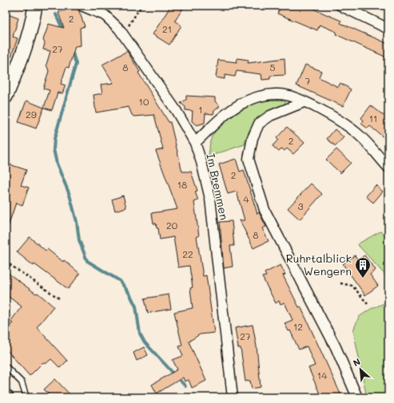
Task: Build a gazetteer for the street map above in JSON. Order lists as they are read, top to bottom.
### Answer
{
  "streets": {
    "street": ["Im Bremmen"]
  },
  "places": {
    "building": ["Ruhrtalblick Wengern"]
  },
  "house_numbers": [
    "2",
    "21",
    "27",
    "8",
    "5",
    "7",
    "10",
    "1",
    "29",
    "11",
    "2",
    "2",
    "18",
    "4",
    "3",
    "20",
    "8",
    "22",
    "12",
    "27",
    "14"
  ],
  "north": "top left"
}
